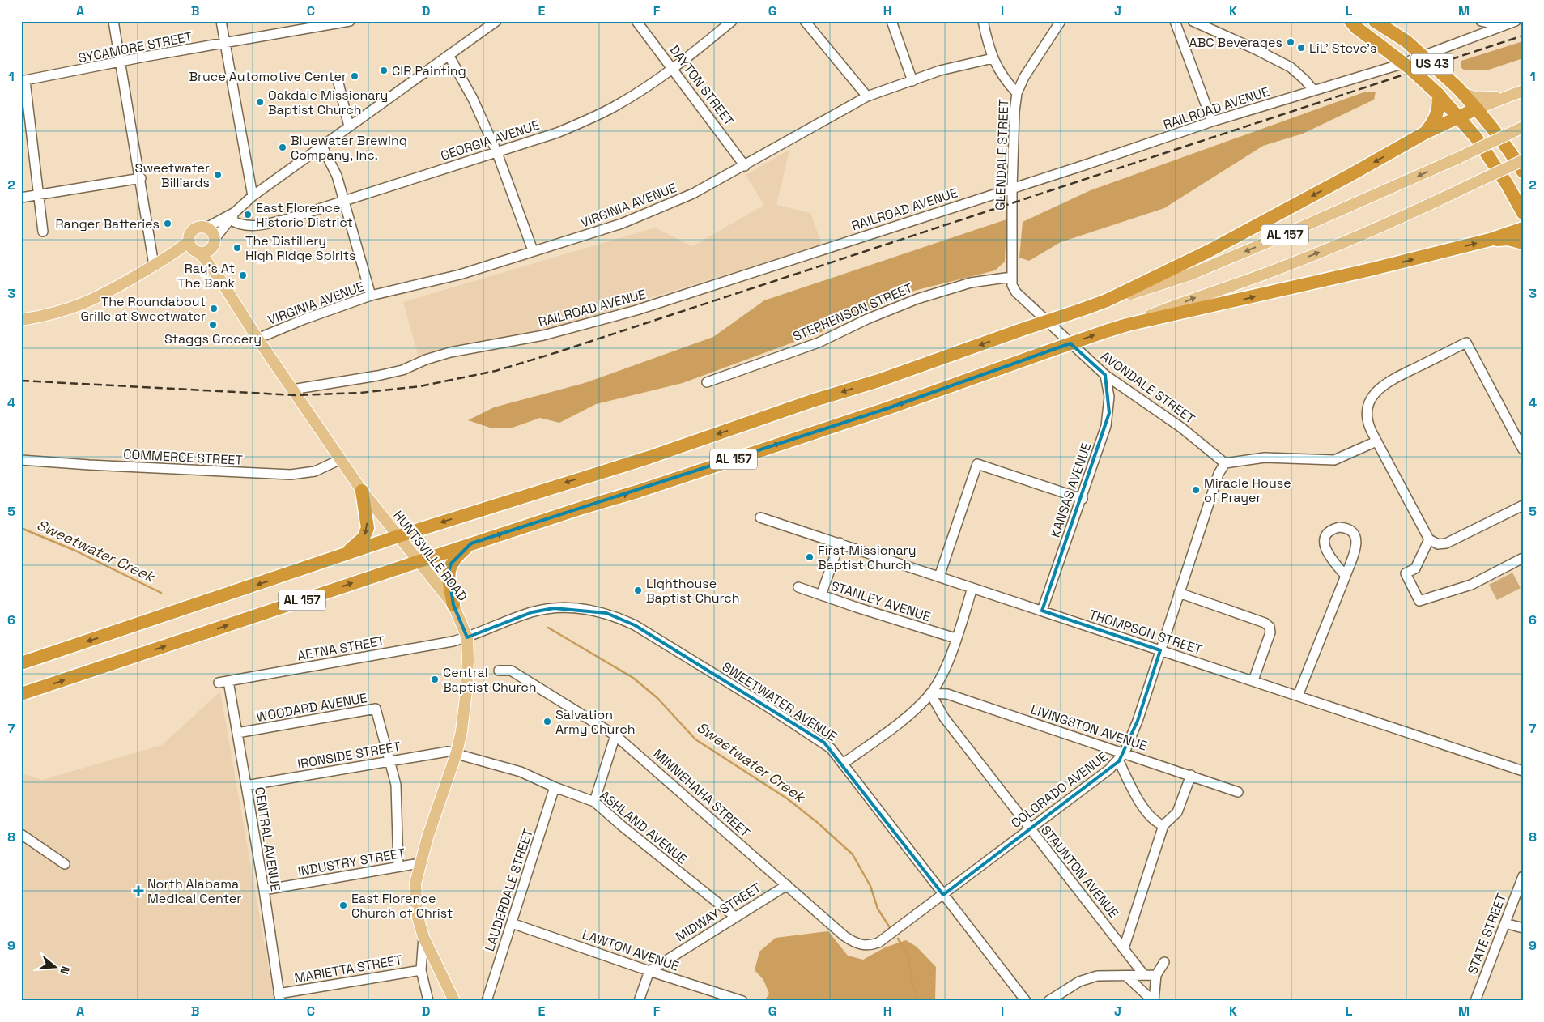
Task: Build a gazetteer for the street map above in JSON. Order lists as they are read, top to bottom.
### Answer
{
  "streets": {
    "highway": ["US 43", "AL 157"],
    "main road": ["HUNTSVILLE ROAD"],
    "street": [
      "SYCAMORE STREET",
      "DAYTON STREET",
      "RAILROAD AVENUE",
      "GEORGIA AVENUE",
      "GLENDALE STREET",
      "VIRGINIA AVENUE",
      "STEPHENSON STREET",
      "AVONDALE STREET",
      "COMMERCE STREET",
      "KANSAS AVENUE",
      "STANLEY AVENUE",
      "THOMPSON STREET",
      "AETNA STREET",
      "SWEETWATER AVENUE",
      "WOODARD AVENUE",
      "LIVINGSTON AVENUE",
      "IRONSIDE STREET",
      "COLORADO AVENUE",
      "MINNIEHAHA STREET",
      "ASHLAND AVENUE",
      "CENTRAL AVENUE",
      "INDUSTRY STREET",
      "STAUNTON AVENUE",
      "LAUDERDALE STREET",
      "MIDWAY STREET",
      "STATE STREET",
      "LAWTON AVENUE",
      "MARIETTA STREET"
    ]
  },
  "crossings": [
    ["DAYTON STREET", "GEORGIA AVENUE"],
    ["DAYTON STREET", "VIRGINIA AVENUE"],
    ["RAILROAD AVENUE", "GLENDALE STREET"],
    ["RAILROAD AVENUE", "HUNTSVILLE ROAD"],
    ["GLENDALE STREET", "STEPHENSON STREET"],
    ["GLENDALE STREET", "AVONDALE STREET"],
    ["VIRGINIA AVENUE", "HUNTSVILLE ROAD"],
    ["AL 157", "HUNTSVILLE ROAD"],
    ["STEPHENSON STREET", "AVONDALE STREET"],
    ["AVONDALE STREET", "KANSAS AVENUE"],
    ["AVONDALE STREET", "COLORADO AVENUE"],
    ["COMMERCE STREET", "HUNTSVILLE ROAD"],
    ["KANSAS AVENUE", "THOMPSON STREET"],
    ["HUNTSVILLE ROAD", "AETNA STREET"],
    ["HUNTSVILLE ROAD", "SWEETWATER AVENUE"],
    ["HUNTSVILLE ROAD", "IRONSIDE STREET"],
    ["HUNTSVILLE ROAD", "ASHLAND AVENUE"],
    ["HUNTSVILLE ROAD", "INDUSTRY STREET"],
    ["THOMPSON STREET", "COLORADO AVENUE"],
    ["AETNA STREET", "SWEETWATER AVENUE"],
    ["AETNA STREET", "CENTRAL AVENUE"],
    ["SWEETWATER AVENUE", "COLORADO AVENUE"],
    ["WOODARD AVENUE", "IRONSIDE STREET"],
    ["WOODARD AVENUE", "CENTRAL AVENUE"],
    ["WOODARD AVENUE", "INDUSTRY STREET"],
    ["LIVINGSTON AVENUE", "COLORADO AVENUE"],
    ["LIVINGSTON AVENUE", "STAUNTON AVENUE"],
    ["IRONSIDE STREET", "ASHLAND AVENUE"],
    ["IRONSIDE STREET", "CENTRAL AVENUE"],
    ["COLORADO AVENUE", "MINNIEHAHA STREET"],
    ["COLORADO AVENUE", "STAUNTON AVENUE"],
    ["MINNIEHAHA STREET", "MIDWAY STREET"],
    ["ASHLAND AVENUE", "LAUDERDALE STREET"],
    ["ASHLAND AVENUE", "MIDWAY STREET"],
    ["CENTRAL AVENUE", "INDUSTRY STREET"],
    ["CENTRAL AVENUE", "MARIETTA STREET"],
    ["LAUDERDALE STREET", "LAWTON AVENUE"],
    ["MIDWAY STREET", "LAWTON AVENUE"]
  ],
  "water": ["Sweetwater Creek"],
  "places": {
    "other": [
      "ABC Beverages",
      "LiL' Steve's",
      "CIR Painting",
      "Bruce Automotive Center",
      "Oakdale Missionary Baptist Church",
      "Bluewater Brewing Company, Inc.",
      "Sweetwater Billiards",
      "East Florence Historic District",
      "Ranger Batteries",
      "The Distillery High Ridge Spirits",
      "Ray's At The Bank",
      "The Roundabout Grille at Sweetwater",
      "Staggs Grocery",
      "Miracle House of Prayer",
      "First Missionary Baptist Church",
      "Lighthouse Baptist Church",
      "Central Baptist Church",
      "Salvation Army Church",
      "East Florence Church of Christ"
    ],
    "health": ["North Alabama Medical Center"]
  },
  "north": "right",
  "grid": {
    "columns": [
      "A",
      "B",
      "C",
      "D",
      "E",
      "F",
      "G",
      "H",
      "I",
      "J",
      "K",
      "L",
      "M"
    ],
    "rows": [
      "1",
      "2",
      "3",
      "4",
      "5",
      "6",
      "7",
      "8",
      "9"
    ]
  }
}
